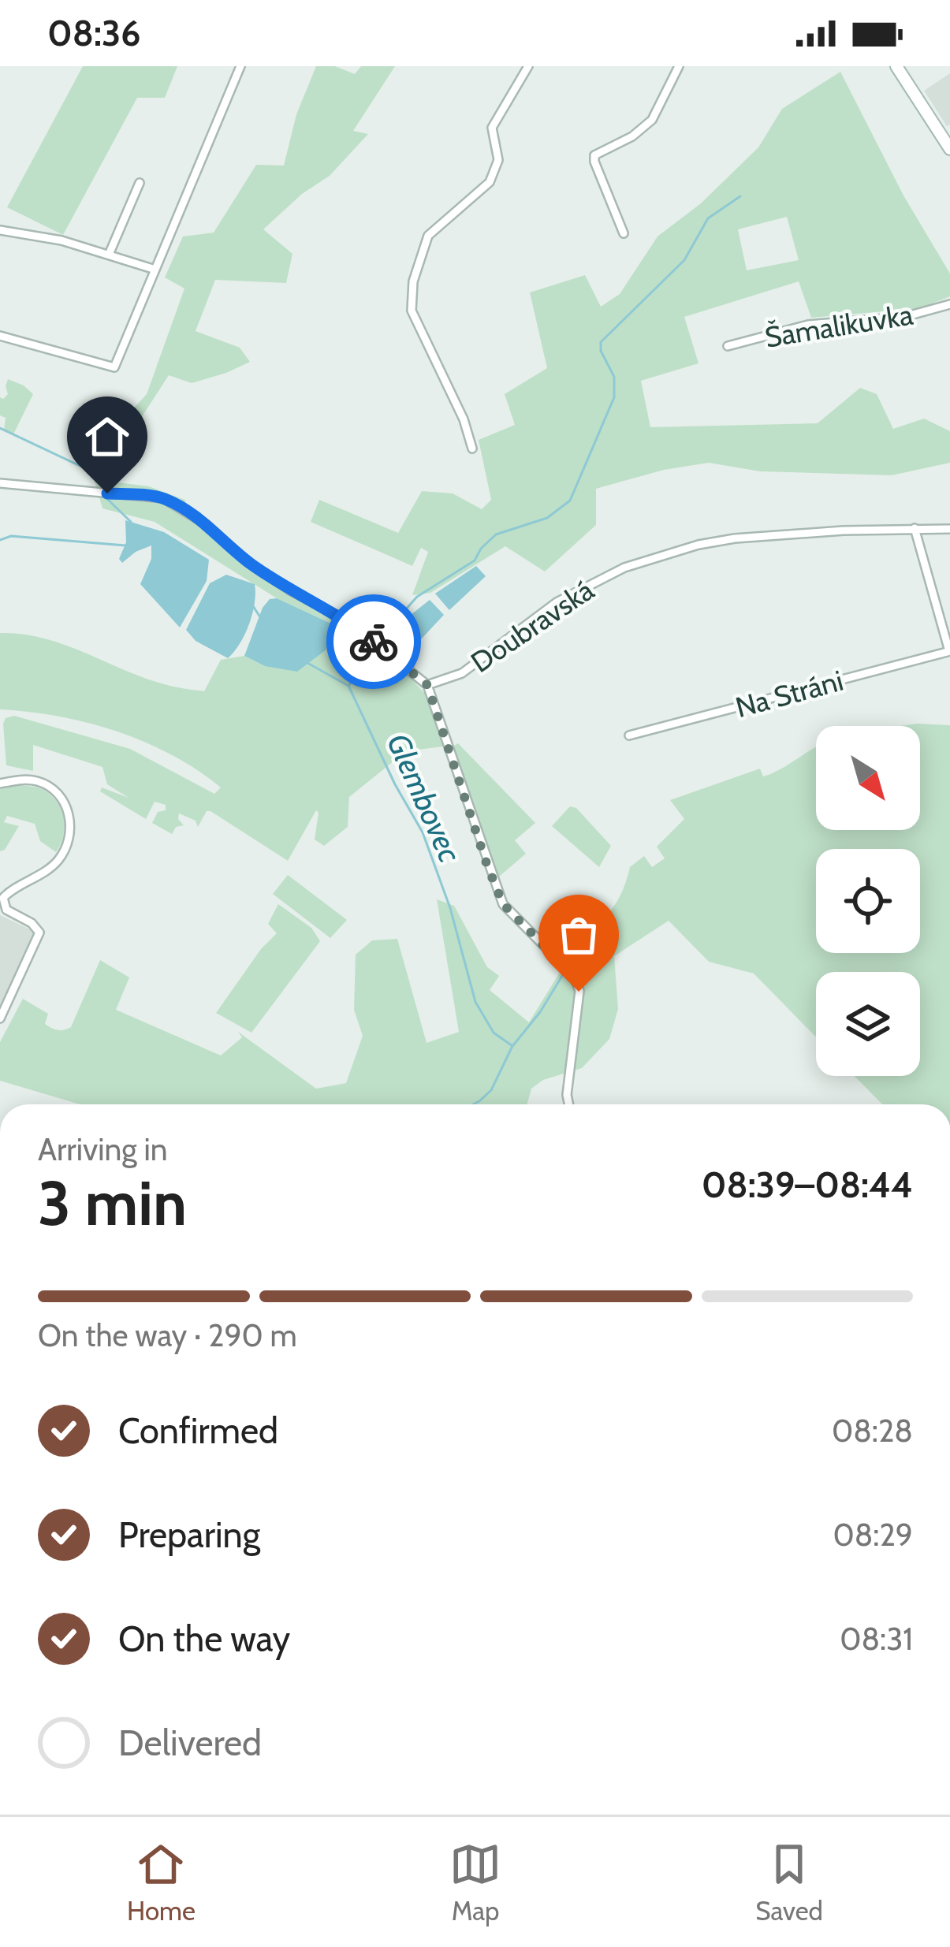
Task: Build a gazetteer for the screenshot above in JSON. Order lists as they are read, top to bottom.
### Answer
{
  "streets": {
    "street": ["Šamalikuvka", "Doubravská", "Na Stráni"]
  },
  "water": ["Glembovec"],
  "north": "bottom right",
  "page": {
    "status": "08:36",
    "heading": ["3 min", "Arriving in", "08:39–08:44"],
    "bar": "On the way · 290 m",
    "list": [
      ["Confirmed", "08:28"],
      ["Preparing", "08:29"],
      ["On the way", "08:31"],
      "Delivered"
    ],
    "tabs": ["Home", "Map", "Saved"]
  }
}
